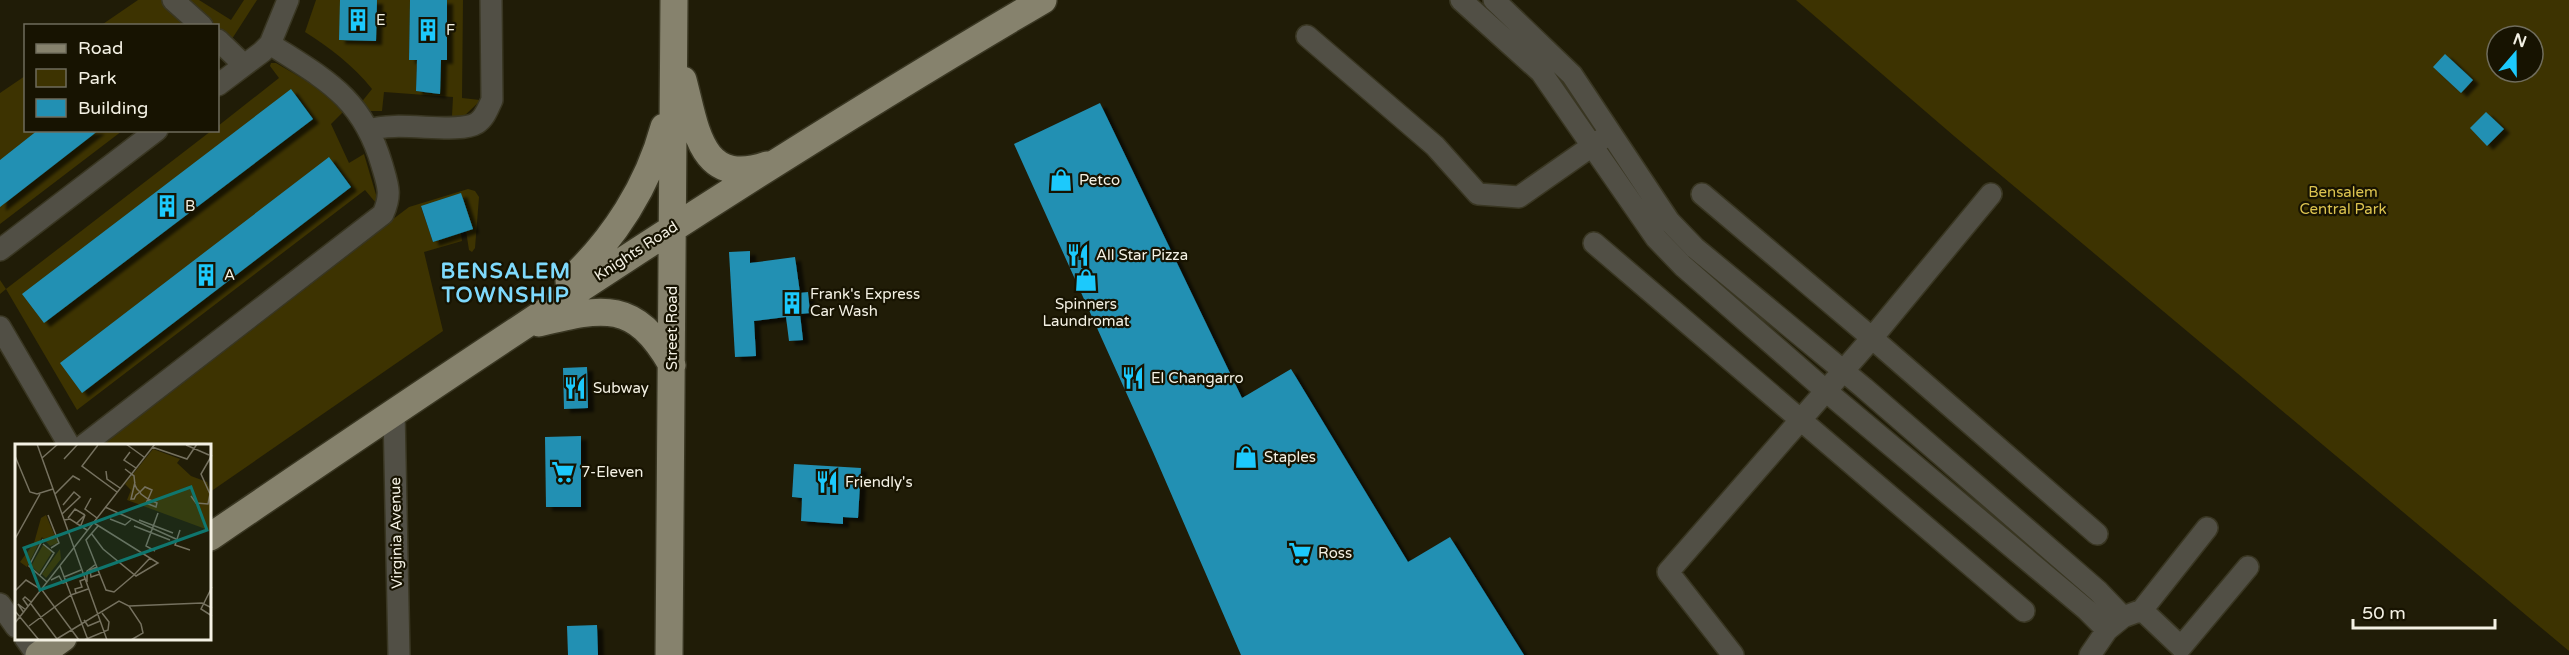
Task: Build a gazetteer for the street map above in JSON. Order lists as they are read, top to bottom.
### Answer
{
  "streets": {
    "main road": ["Knights Road", "Street Road"],
    "street": ["Virginia Avenue"]
  },
  "crossings": [
    ["Knights Road", "Street Road"],
    ["Knights Road", "Virginia Avenue"]
  ],
  "districts": ["BENSALEM TOWNSHIP"],
  "parks": ["Bensalem Central Park"],
  "places": {
    "building": [
      "E",
      "F",
      "B",
      "A",
      "Frank's Express Car Wash"
    ],
    "shop": ["Petco", "Spinners Laundromat", "Staples"],
    "restaurant": [
      "All Star Pizza",
      "El Changarro",
      "Subway",
      "Friendly's"
    ],
    "supermarket": ["7-Eleven", "Ross"]
  },
  "legend": ["Road", "Park", "Building"],
  "scale_bar": "50 m",
  "north": "top"
}
